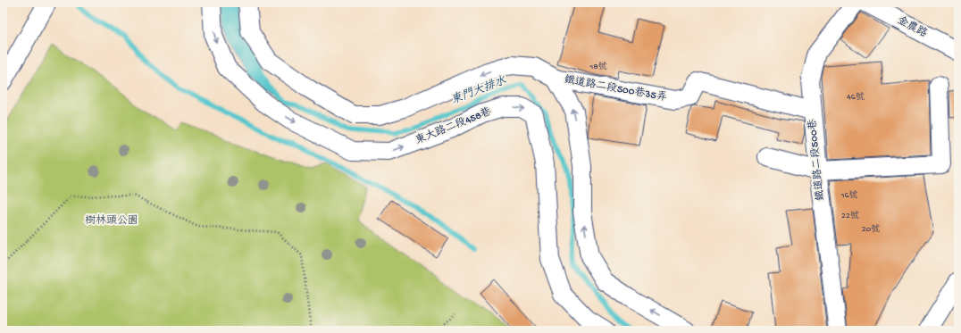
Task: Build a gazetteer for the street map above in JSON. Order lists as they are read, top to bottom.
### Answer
{
  "streets": {
    "street": [
      "金農路",
      "鐵道路二段500巷35弄",
      "東大路二段458巷",
      "鐵道路二段500巷"
    ]
  },
  "crossings": [
    ["鐵道路二段500巷35弄", "鐵道路二段500巷"]
  ],
  "water": ["東門大排水"],
  "parks": ["樹林頭公園"],
  "house_numbers": [
    "18號",
    "46號",
    "16號",
    "22號",
    "20號"
  ]
}
